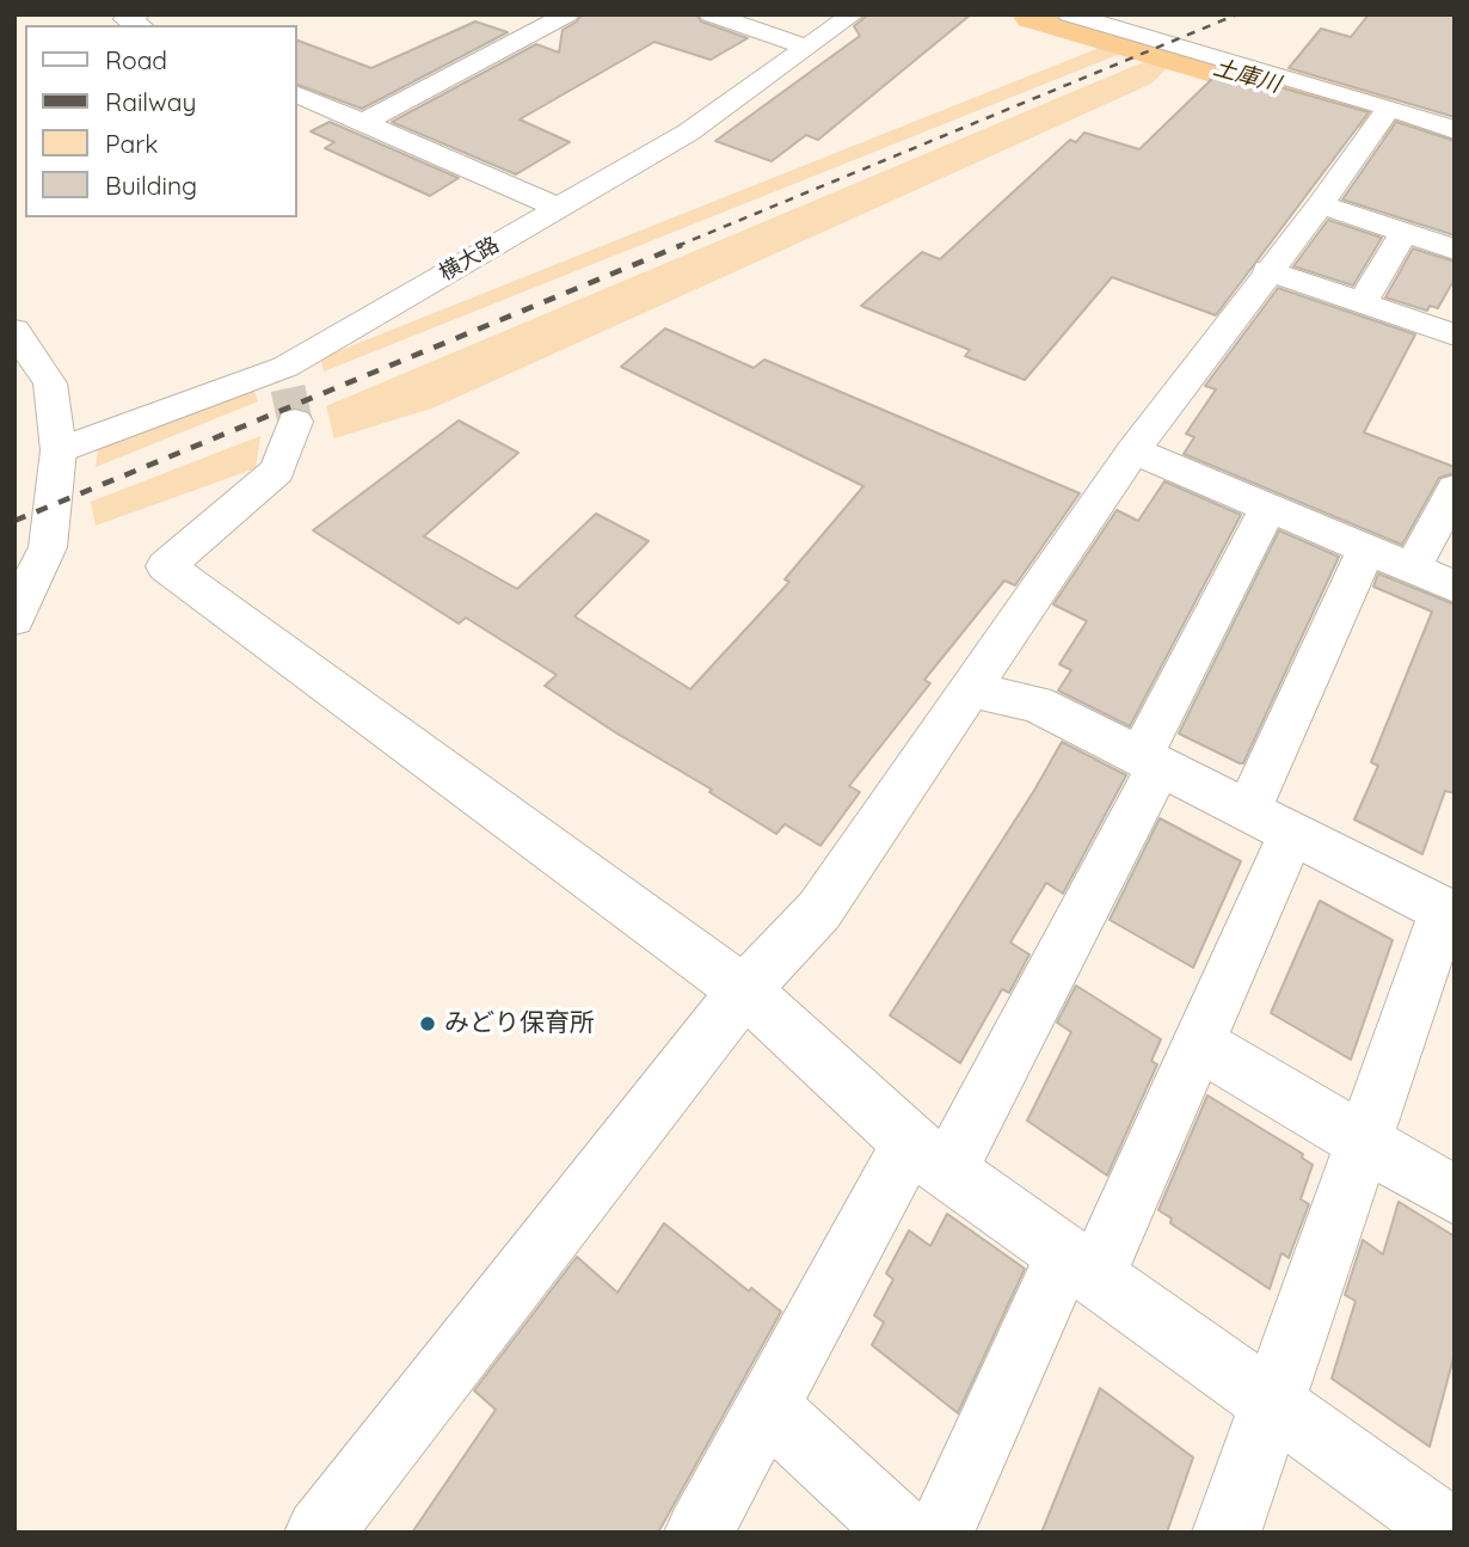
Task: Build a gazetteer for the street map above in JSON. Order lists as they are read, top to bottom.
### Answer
{
  "streets": {
    "street": ["横大路"]
  },
  "water": ["土庫川"],
  "places": ["みどり保育所"],
  "legend": [
    "Road",
    "Railway",
    "Park",
    "Building"
  ]
}
